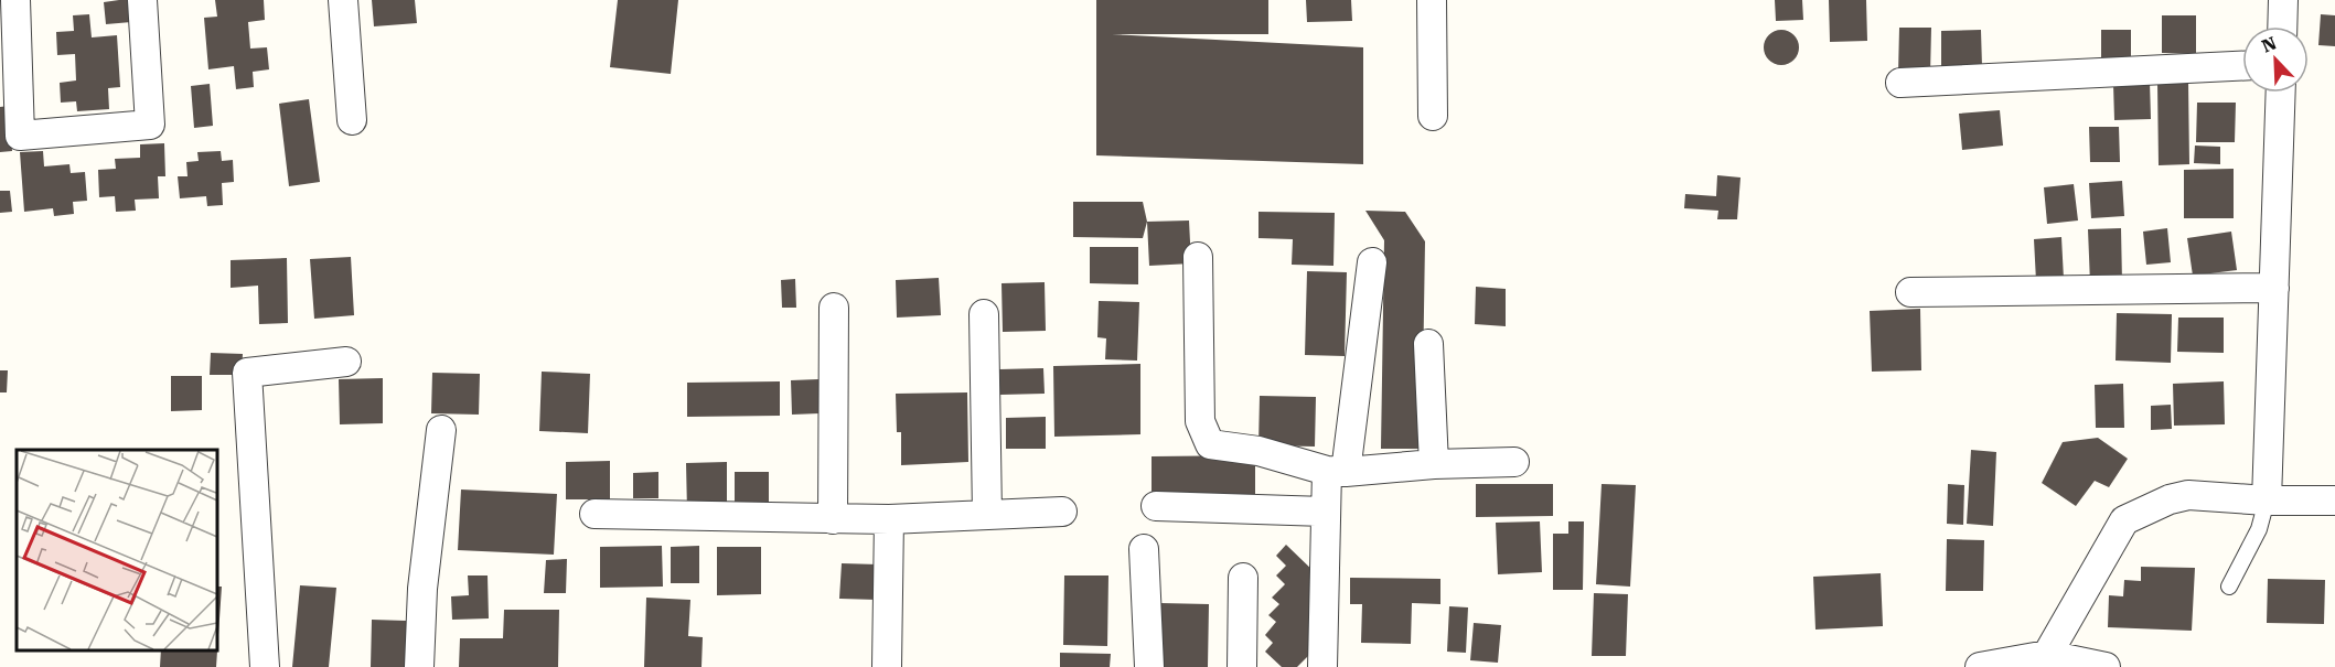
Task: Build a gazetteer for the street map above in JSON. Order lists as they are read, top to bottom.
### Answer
{
  "north": "top left"
}
